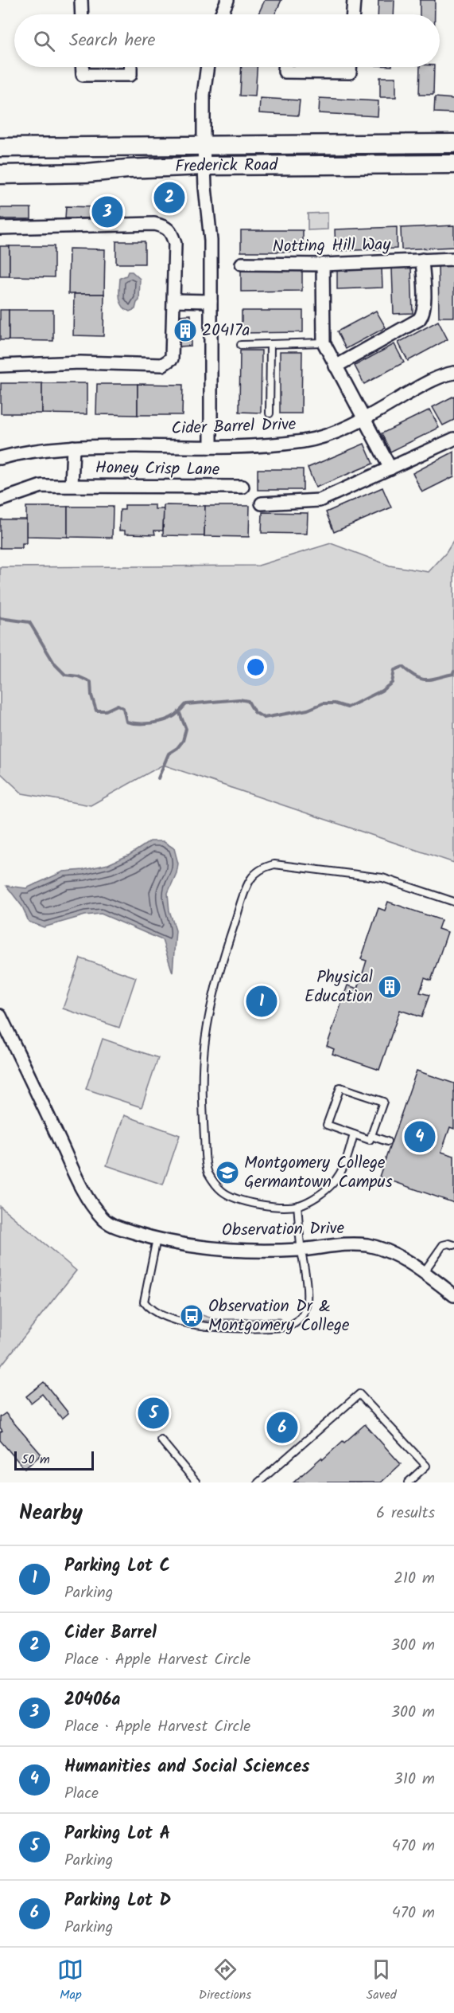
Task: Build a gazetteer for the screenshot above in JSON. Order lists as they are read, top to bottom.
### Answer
{
  "streets": {
    "main road": ["Frederick Road"],
    "street": [
      "Notting Hill Way",
      "Cider Barrel Drive",
      "Honey Crisp Lane",
      "Observation Drive"
    ]
  },
  "crossings": [
    ["Cider Barrel Drive", "Honey Crisp Lane"]
  ],
  "places": {
    "building": ["20417a", "Physical Education"],
    "school or university": ["Montgomery College Germantown Campus"],
    "bus stop": ["Observation Dr & Montgomery College"]
  },
  "scale_bar": "50 m",
  "page": {
    "search": "Search here",
    "pins": [
      "2",
      "3",
      "1",
      "4",
      "5",
      "6"
    ],
    "scale": "50 m",
    "heading": ["Nearby", "6 results"],
    "list": [
      {
        "mark": "1",
        "name": "Parking Lot C",
        "note": "Parking",
        "value": "210 m"
      },
      {
        "mark": "2",
        "name": "Cider Barrel",
        "note": "Place · Apple Harvest Circle",
        "value": "300 m"
      },
      {
        "mark": "3",
        "name": "20406a",
        "note": "Place · Apple Harvest Circle",
        "value": "300 m"
      },
      {
        "mark": "4",
        "name": "Humanities and Social Sciences",
        "note": "Place",
        "value": "310 m"
      },
      {
        "mark": "5",
        "name": "Parking Lot A",
        "note": "Parking",
        "value": "470 m"
      },
      {
        "mark": "6",
        "name": "Parking Lot D",
        "note": "Parking",
        "value": "470 m"
      }
    ],
    "nav": ["Map", "Directions", "Saved"]
  }
}
